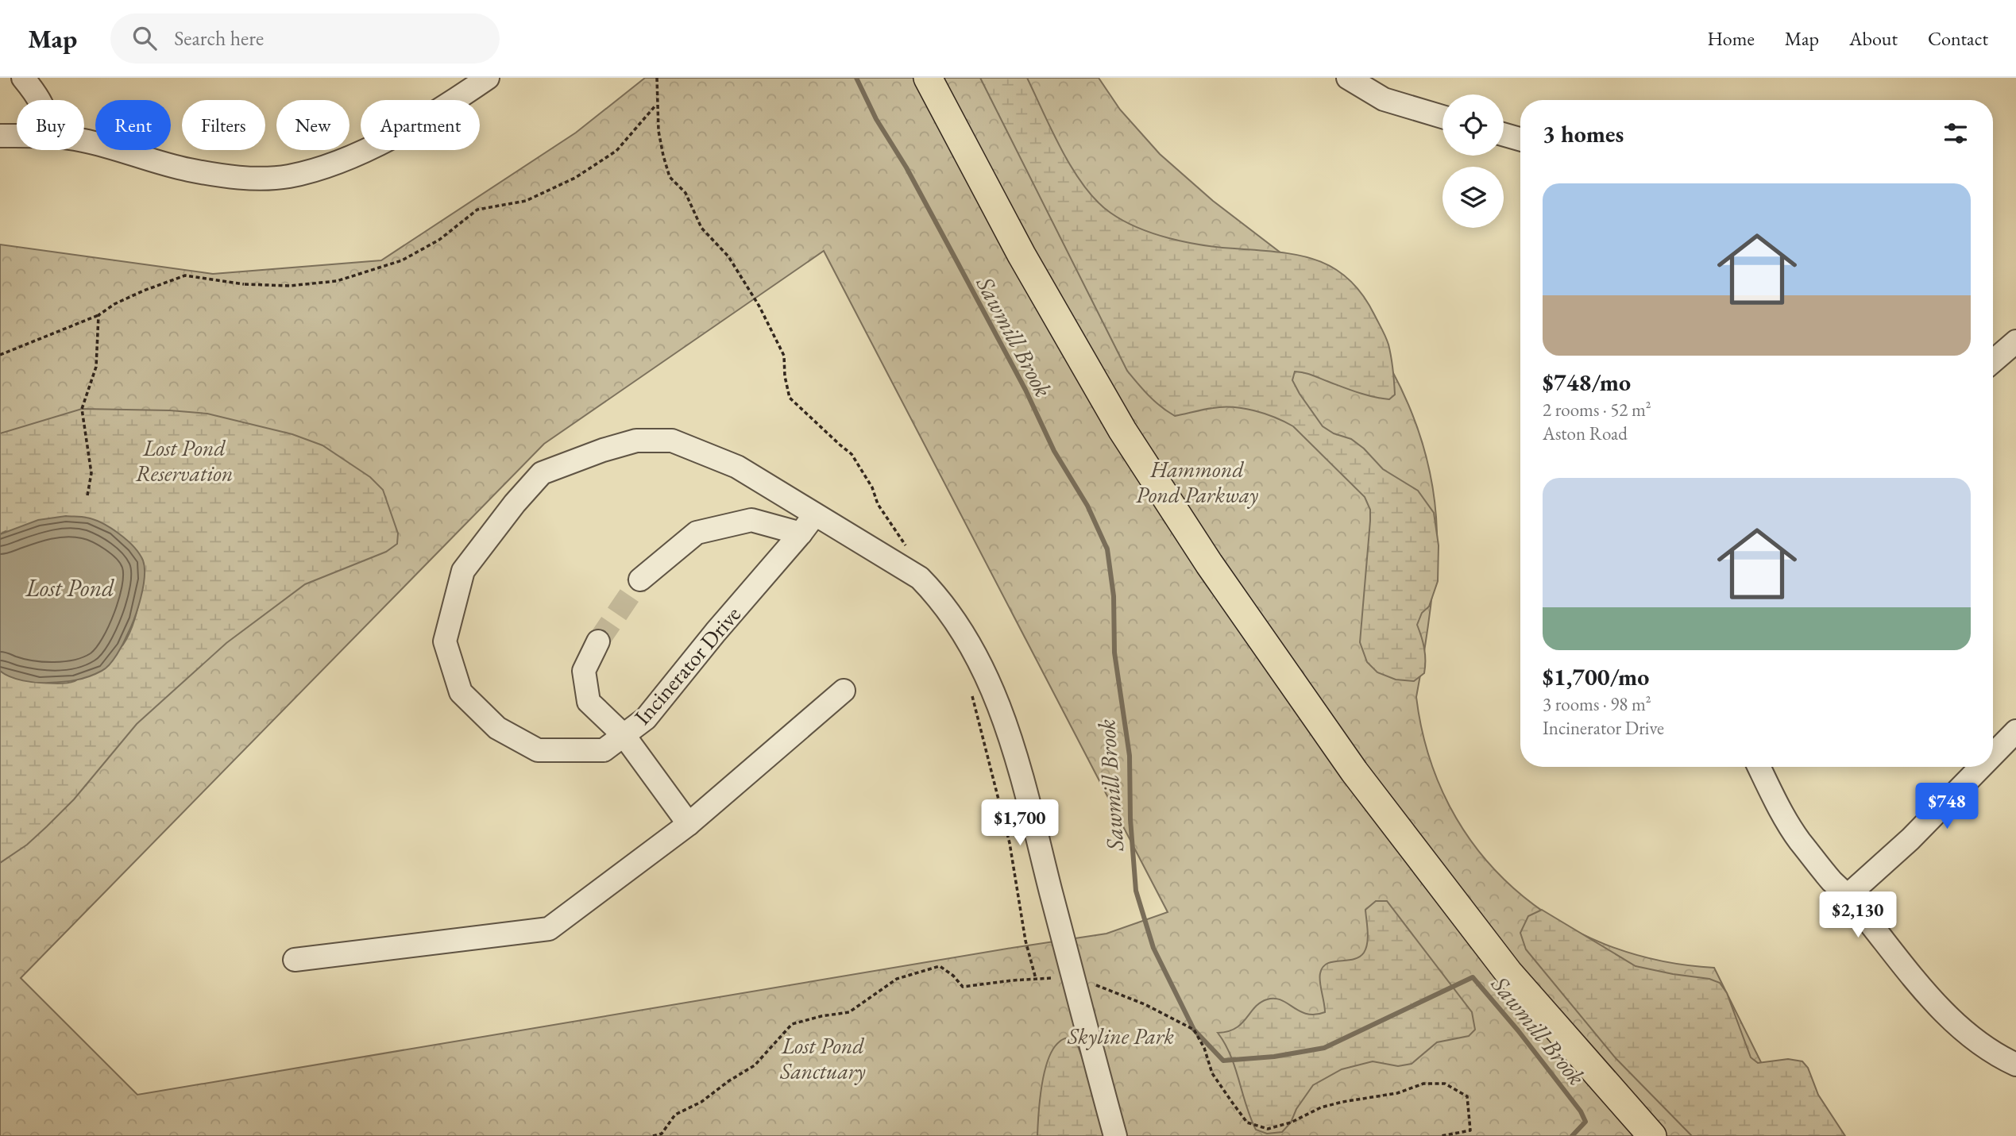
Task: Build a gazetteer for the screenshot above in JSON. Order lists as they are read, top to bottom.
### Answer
{
  "streets": {
    "street": ["Incinerator Drive"]
  },
  "water": ["Sawmill Brook", "Lost Pond"],
  "parks": [
    "Lost Pond Reservation",
    "Hammond Pond Parkway",
    "Skyline Park",
    "Lost Pond Sanctuary"
  ],
  "page": {
    "header": "Map",
    "search": "Search here",
    "nav": [
      "Home",
      "Map",
      "About",
      "Contact"
    ],
    "chip": [
      "Buy",
      "Rent",
      "Filters",
      "New",
      "Apartment"
    ],
    "heading": "3 homes",
    "list": [
      {
        "name": "$748/mo",
        "note": "2 rooms · 52 m² · Aston Road"
      },
      {
        "name": "$1,700/mo",
        "note": "3 rooms · 98 m² · Incinerator Drive"
      }
    ],
    "price": ["$748", "$1,700", "$2,130"]
  }
}
